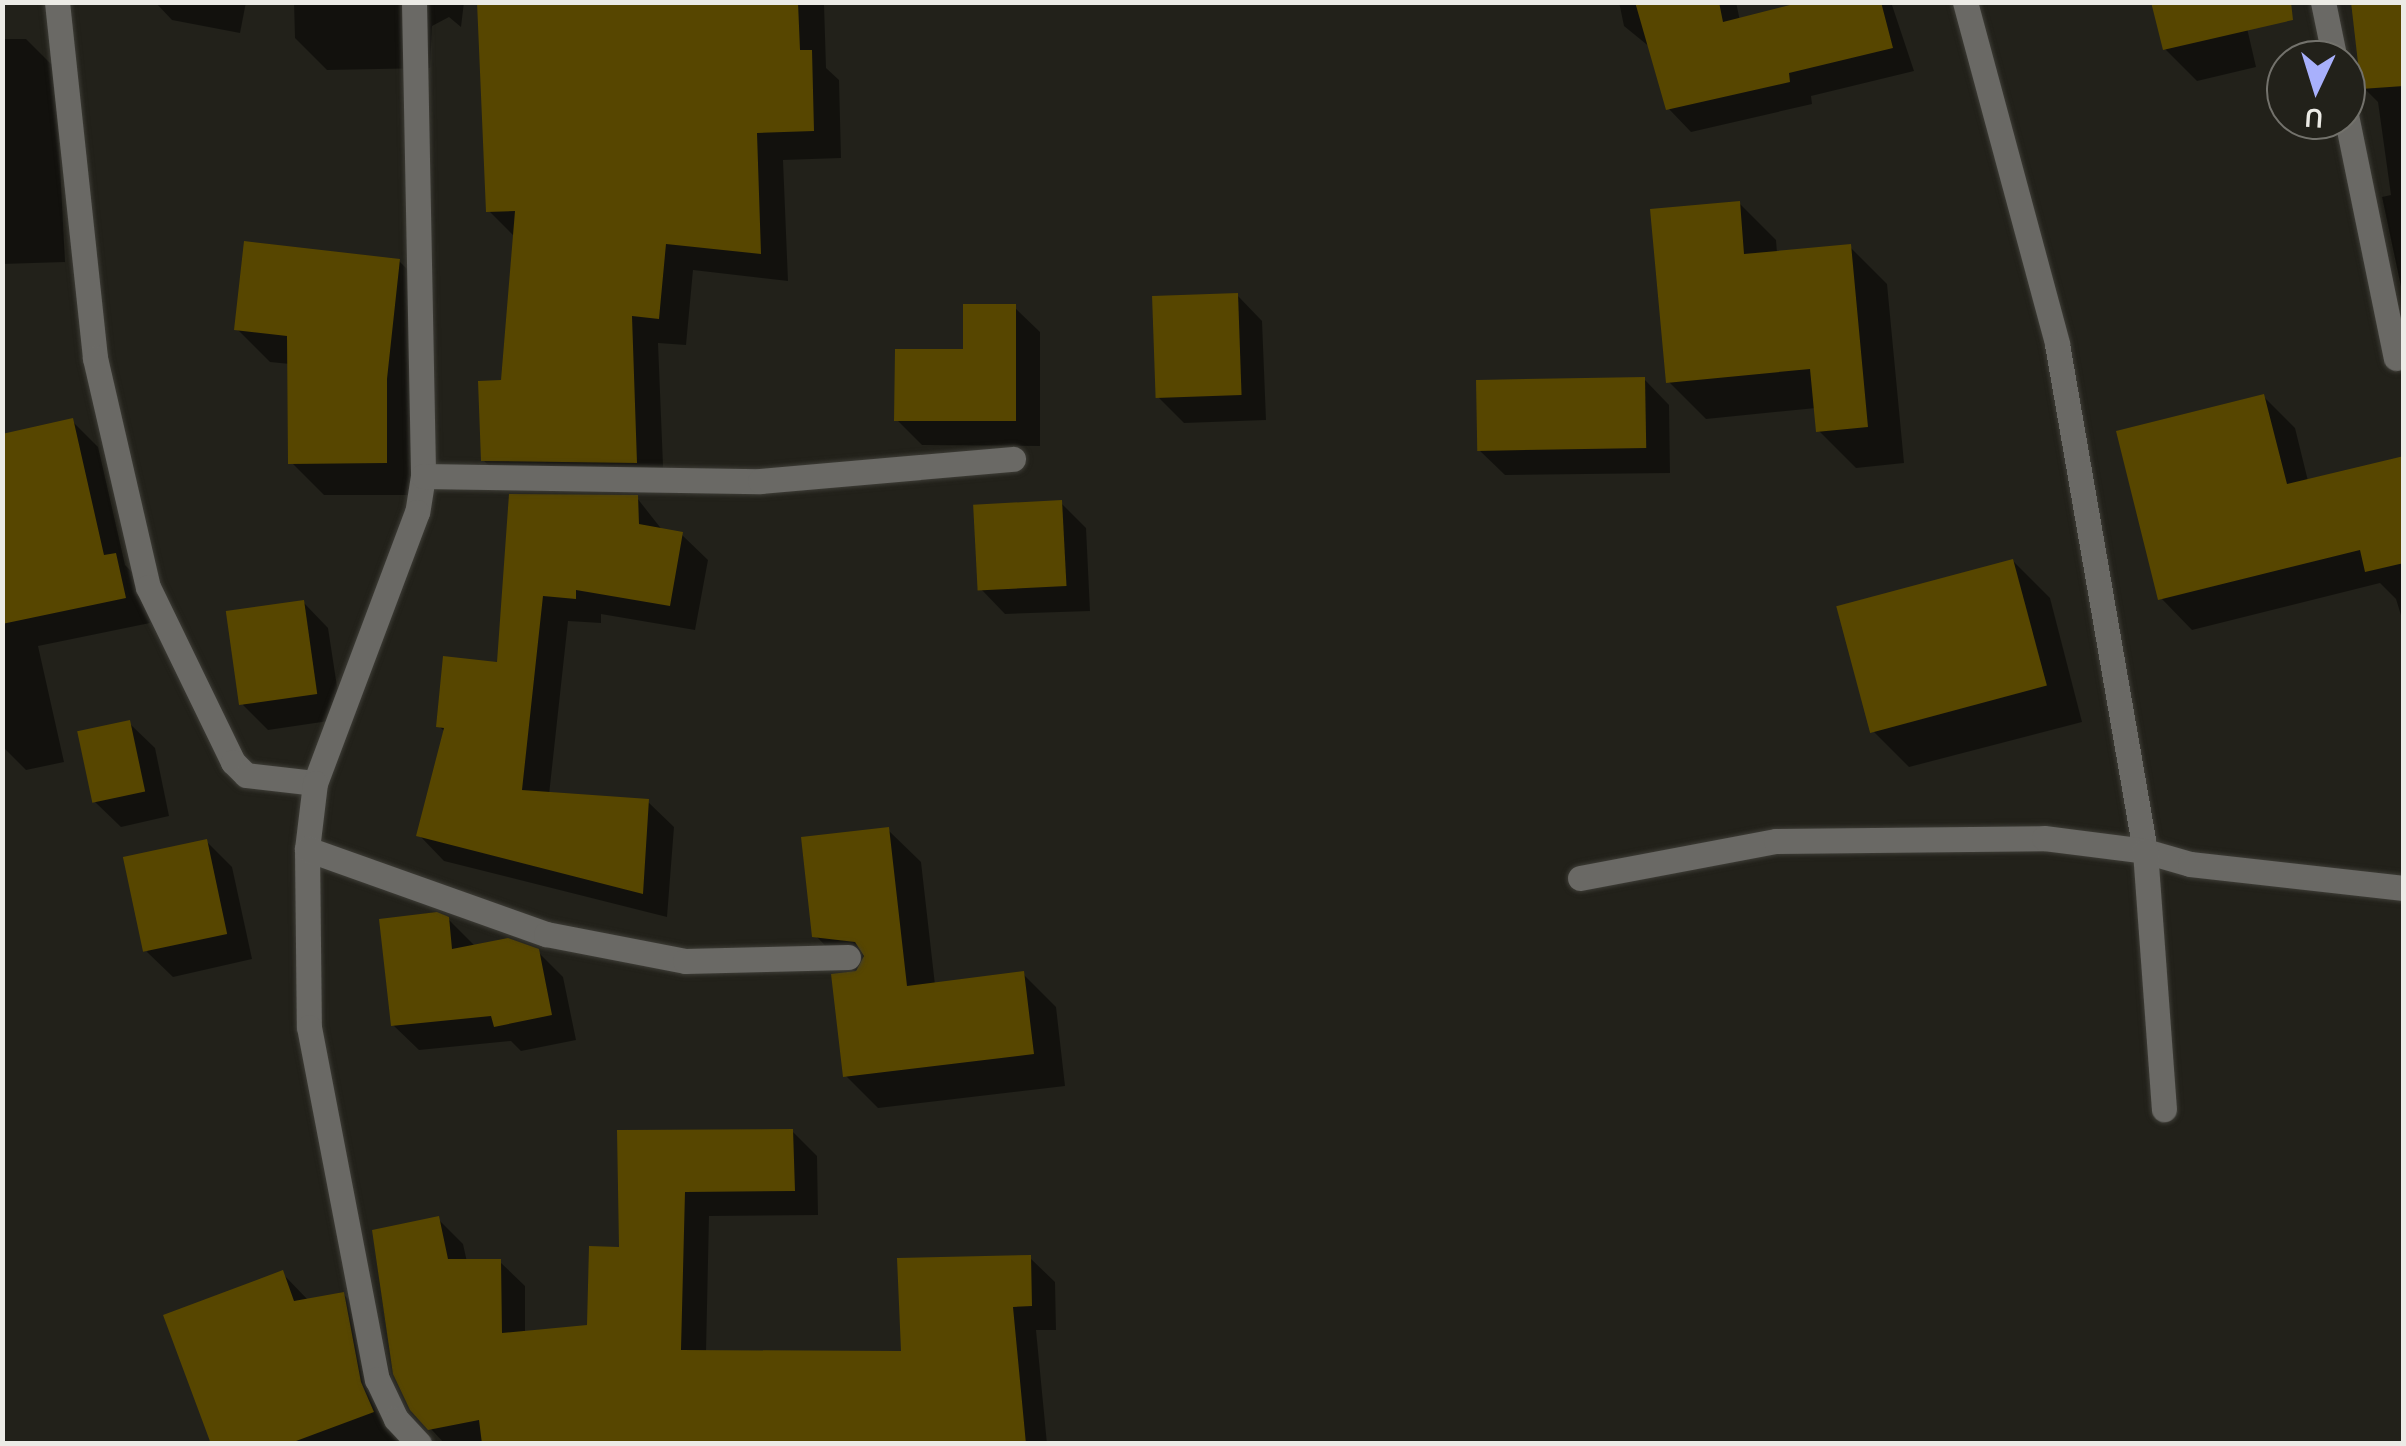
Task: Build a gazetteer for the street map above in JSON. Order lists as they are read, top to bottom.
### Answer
{
  "north": "bottom"
}
